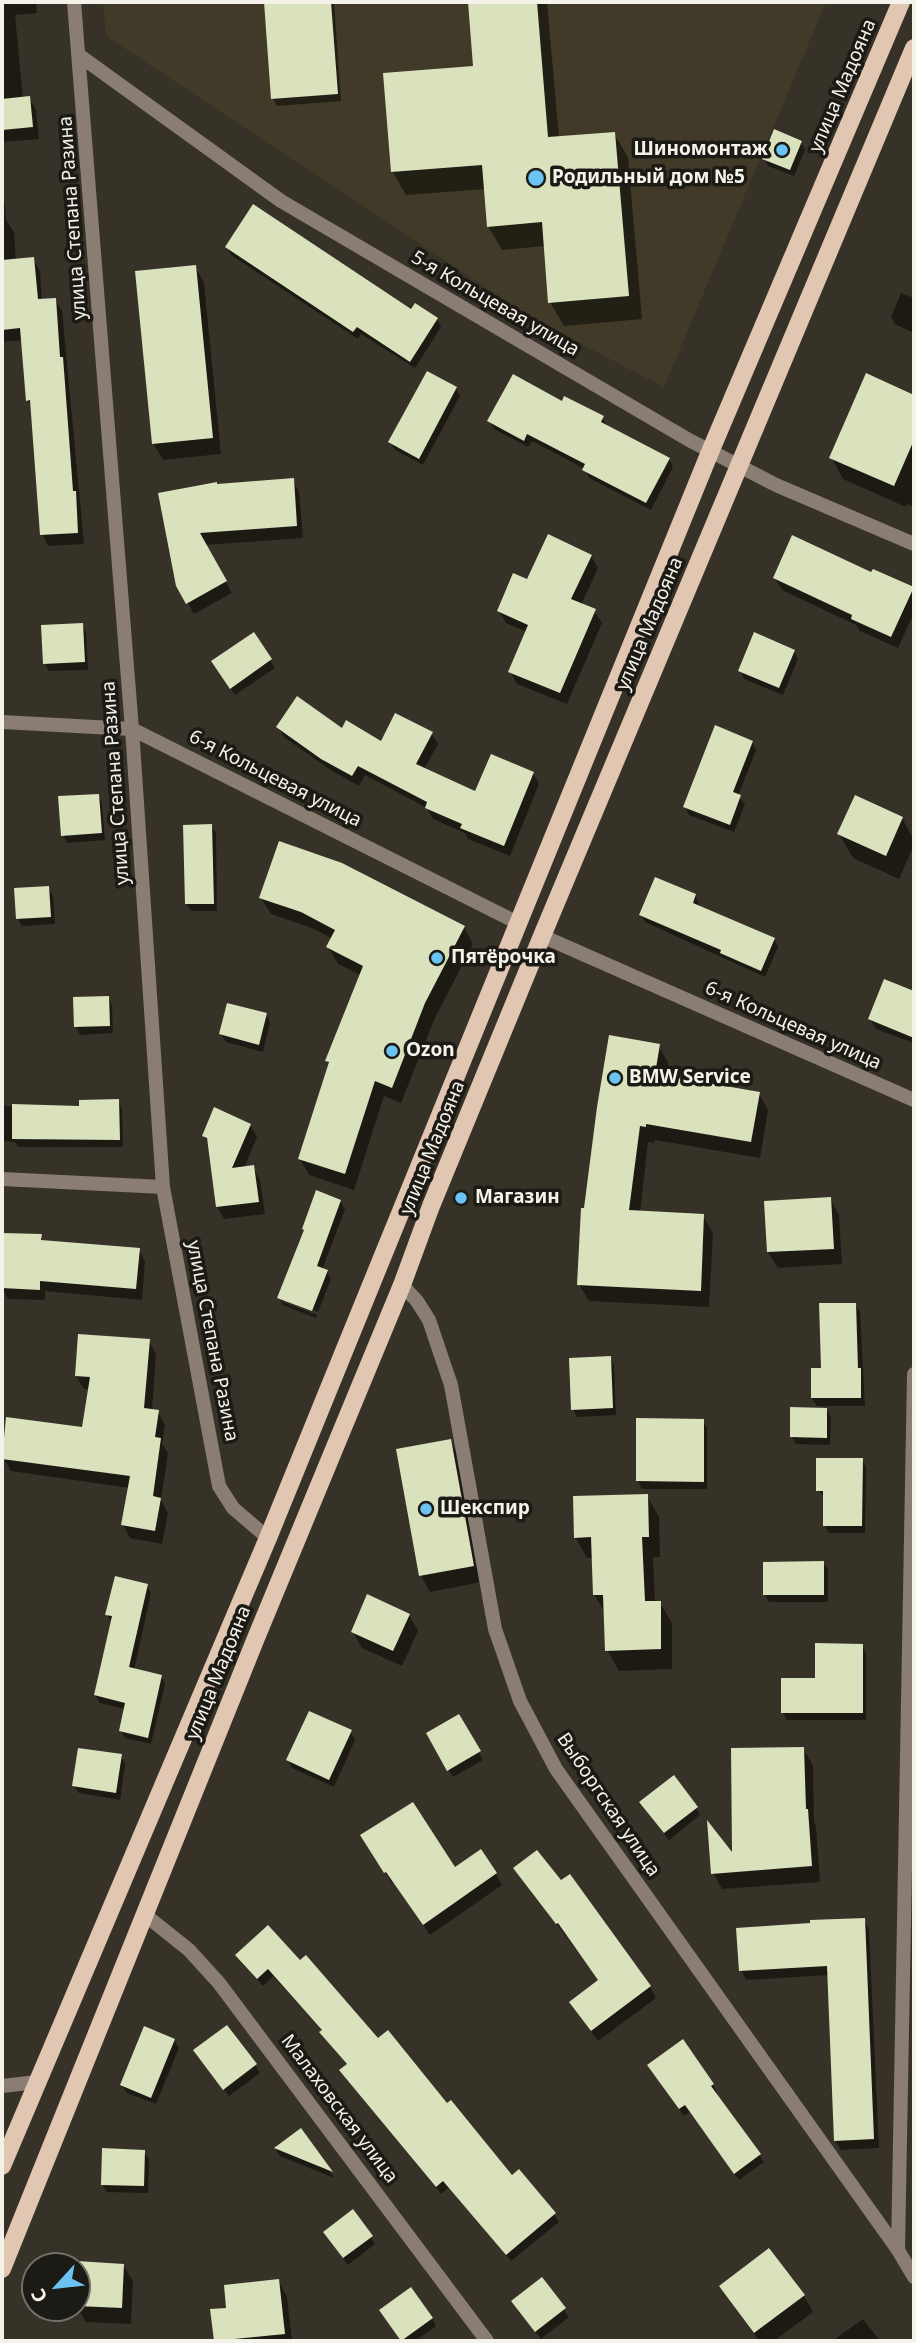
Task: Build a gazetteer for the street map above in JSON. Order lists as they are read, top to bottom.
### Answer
{
  "streets": {
    "main road": ["улица Мадояна"],
    "street": [
      "улица Степана Разина",
      "5-я Кольцевая улица",
      "6-я Кольцевая улица",
      "Выборгская улица",
      "Малаховская улица"
    ]
  },
  "crossings": [
    ["улица Мадояна", "улица Степана Разина"],
    ["улица Мадояна", "5-я Кольцевая улица"],
    ["улица Мадояна", "6-я Кольцевая улица"],
    ["улица Мадояна", "Выборгская улица"],
    ["улица Мадояна", "Малаховская улица"],
    ["улица Степана Разина", "5-я Кольцевая улица"],
    ["улица Степана Разина", "6-я Кольцевая улица"]
  ],
  "places": [
    "Шиномонтаж",
    "Родильный дом №5",
    "Пятёрочка",
    "Ozon",
    "BMW Service",
    "Магазин",
    "Шекспир"
  ],
  "north": "bottom left"
}
